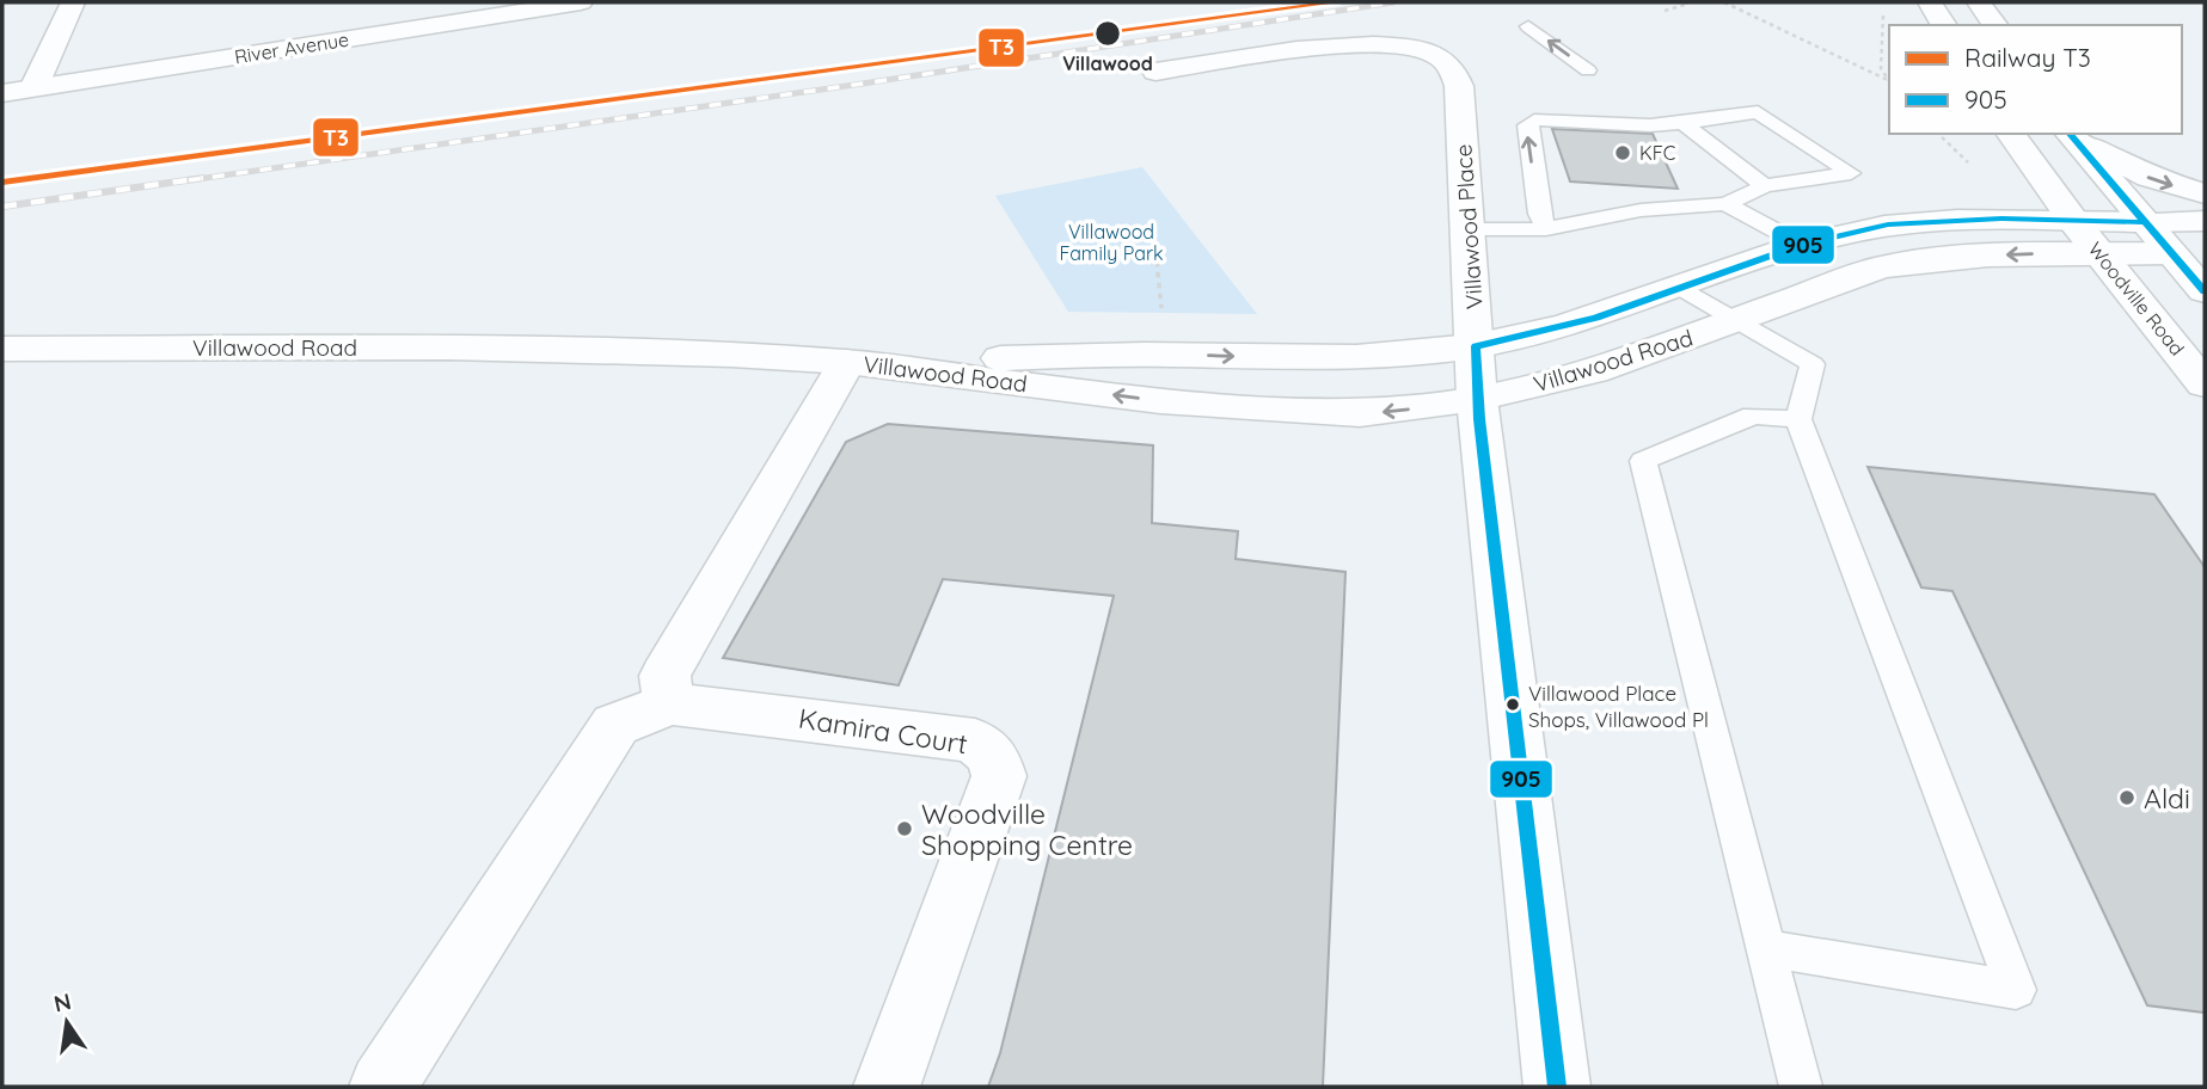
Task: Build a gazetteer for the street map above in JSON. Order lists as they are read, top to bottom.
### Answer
{
  "streets": {
    "street": [
      "River Avenue",
      "Villawood Place",
      "Woodville Road",
      "Villawood Road",
      "Kamira Court"
    ]
  },
  "crossings": [
    ["Villawood Place", "Villawood Road"],
    ["Woodville Road", "Villawood Road"]
  ],
  "parks": ["Villawood Family Park"],
  "places": [
    "Villawood",
    "KFC",
    "Villawood Place Shops, Villawood Pl",
    "Aldi",
    "Woodville Shopping Centre"
  ],
  "lines": ["rail line T3", "transit line 905"],
  "legend": ["Railway T3", "905"],
  "north": "top"
}
